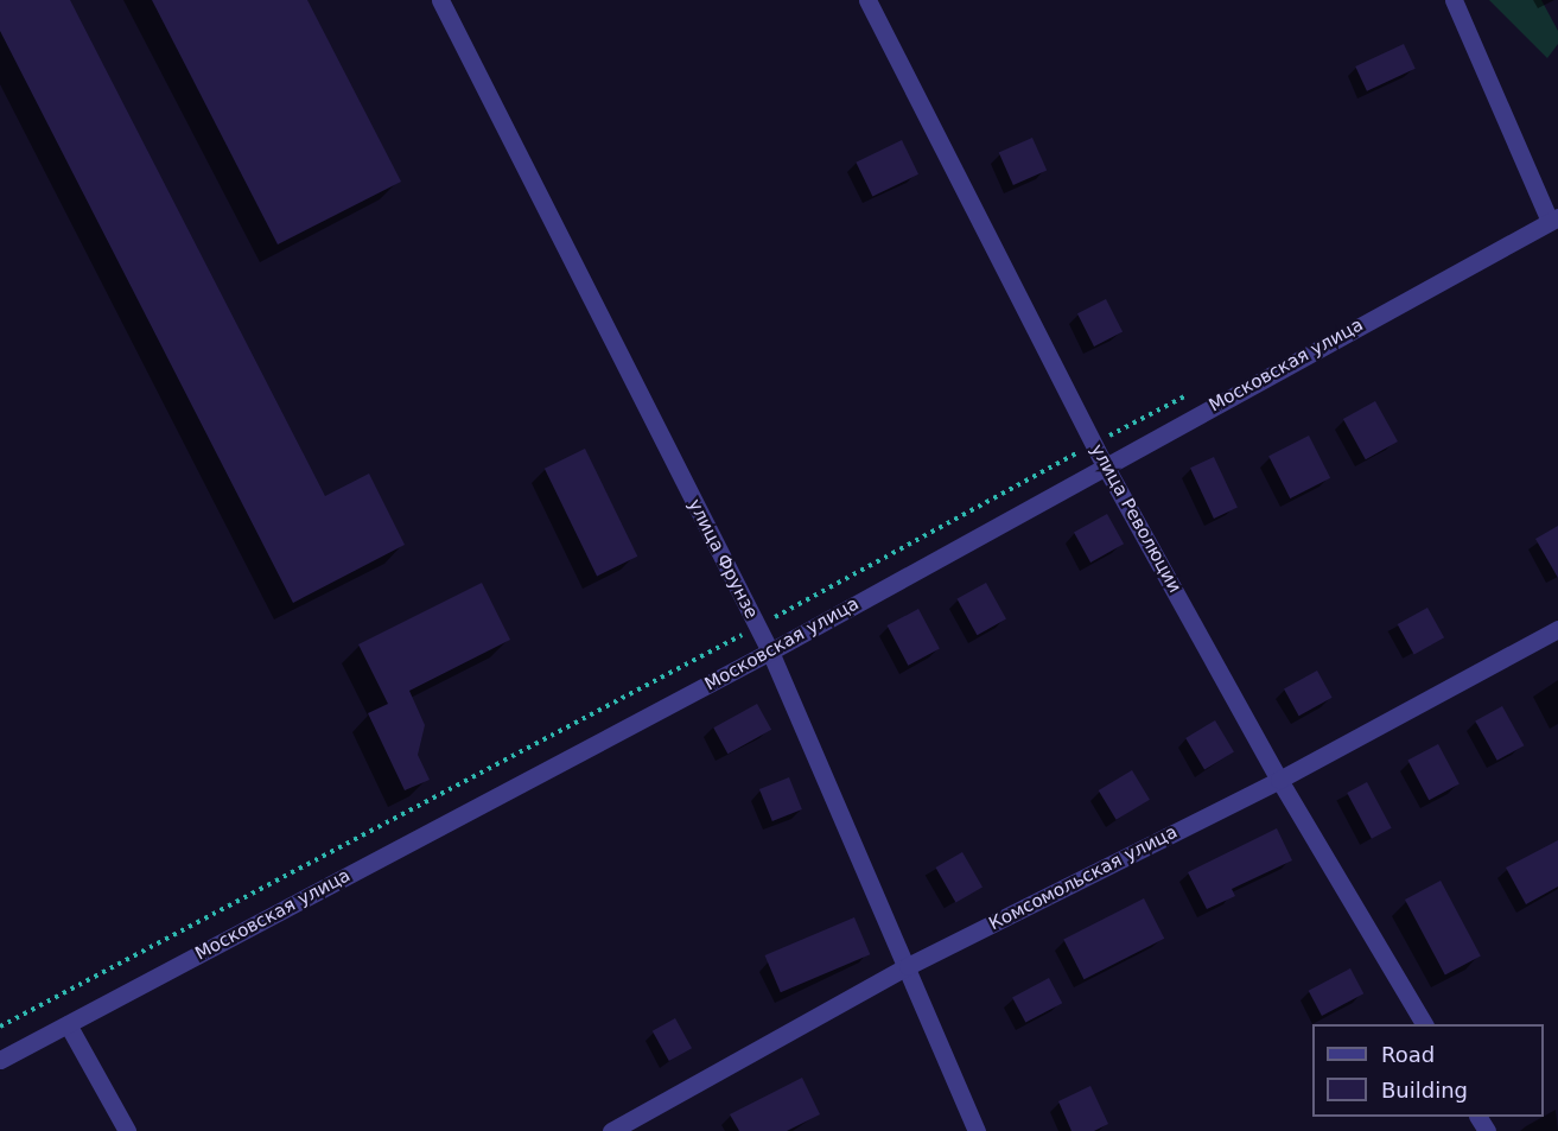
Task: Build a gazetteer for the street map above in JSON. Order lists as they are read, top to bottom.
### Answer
{
  "streets": {
    "street": [
      "Московская улица",
      "улица Революции",
      "улица Фрунзе",
      "Комсомольская улица"
    ]
  },
  "crossings": [
    ["Московская улица", "улица Революции"],
    ["Московская улица", "улица Фрунзе"],
    ["улица Революции", "Комсомольская улица"],
    ["улица Фрунзе", "Комсомольская улица"]
  ],
  "legend": ["Road", "Building"]
}
